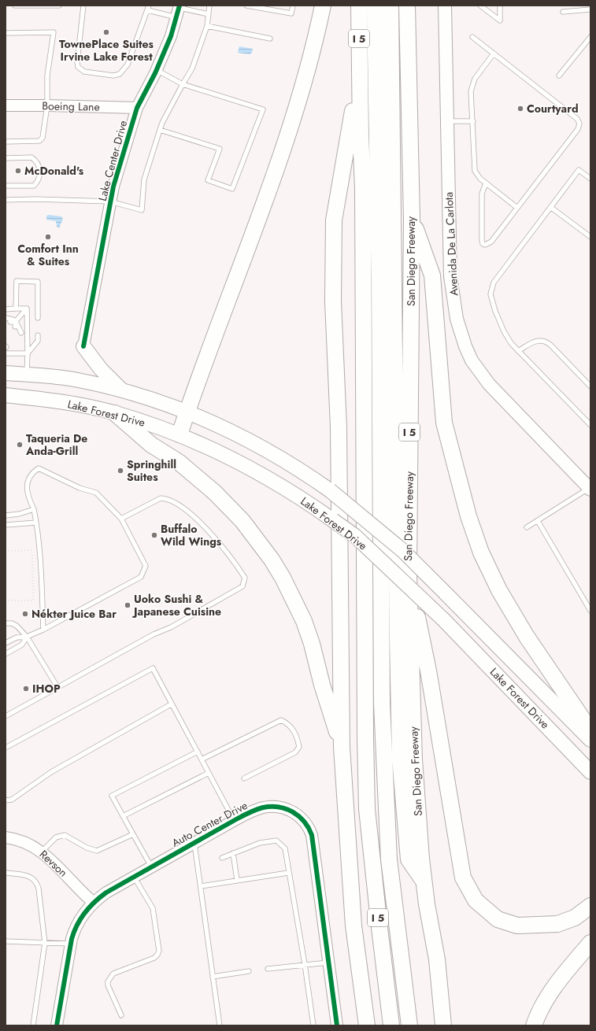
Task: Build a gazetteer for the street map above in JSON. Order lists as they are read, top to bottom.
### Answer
{
  "streets": {
    "highway": ["I 5", "San Diego Freeway"],
    "main road": ["Avenida De La Carlota", "Lake Forest Drive"],
    "street": [
      "Boeing Lane",
      "Lake Center Drive",
      "Auto Center Drive",
      "Revson"
    ]
  },
  "crossings": [
    ["Boeing Lane", "Lake Center Drive"],
    ["Auto Center Drive", "Revson"]
  ],
  "places": [
    "TownePlace Suites Irvine Lake Forest",
    "Courtyard",
    "McDonald's",
    "Comfort Inn & Suites",
    "Taqueria De Anda-Grill",
    "Springhill Suites",
    "Buffalo Wild Wings",
    "Uoko Sushi & Japanese Cuisine",
    "Nékter Juice Bar",
    "IHOP"
  ]
}
